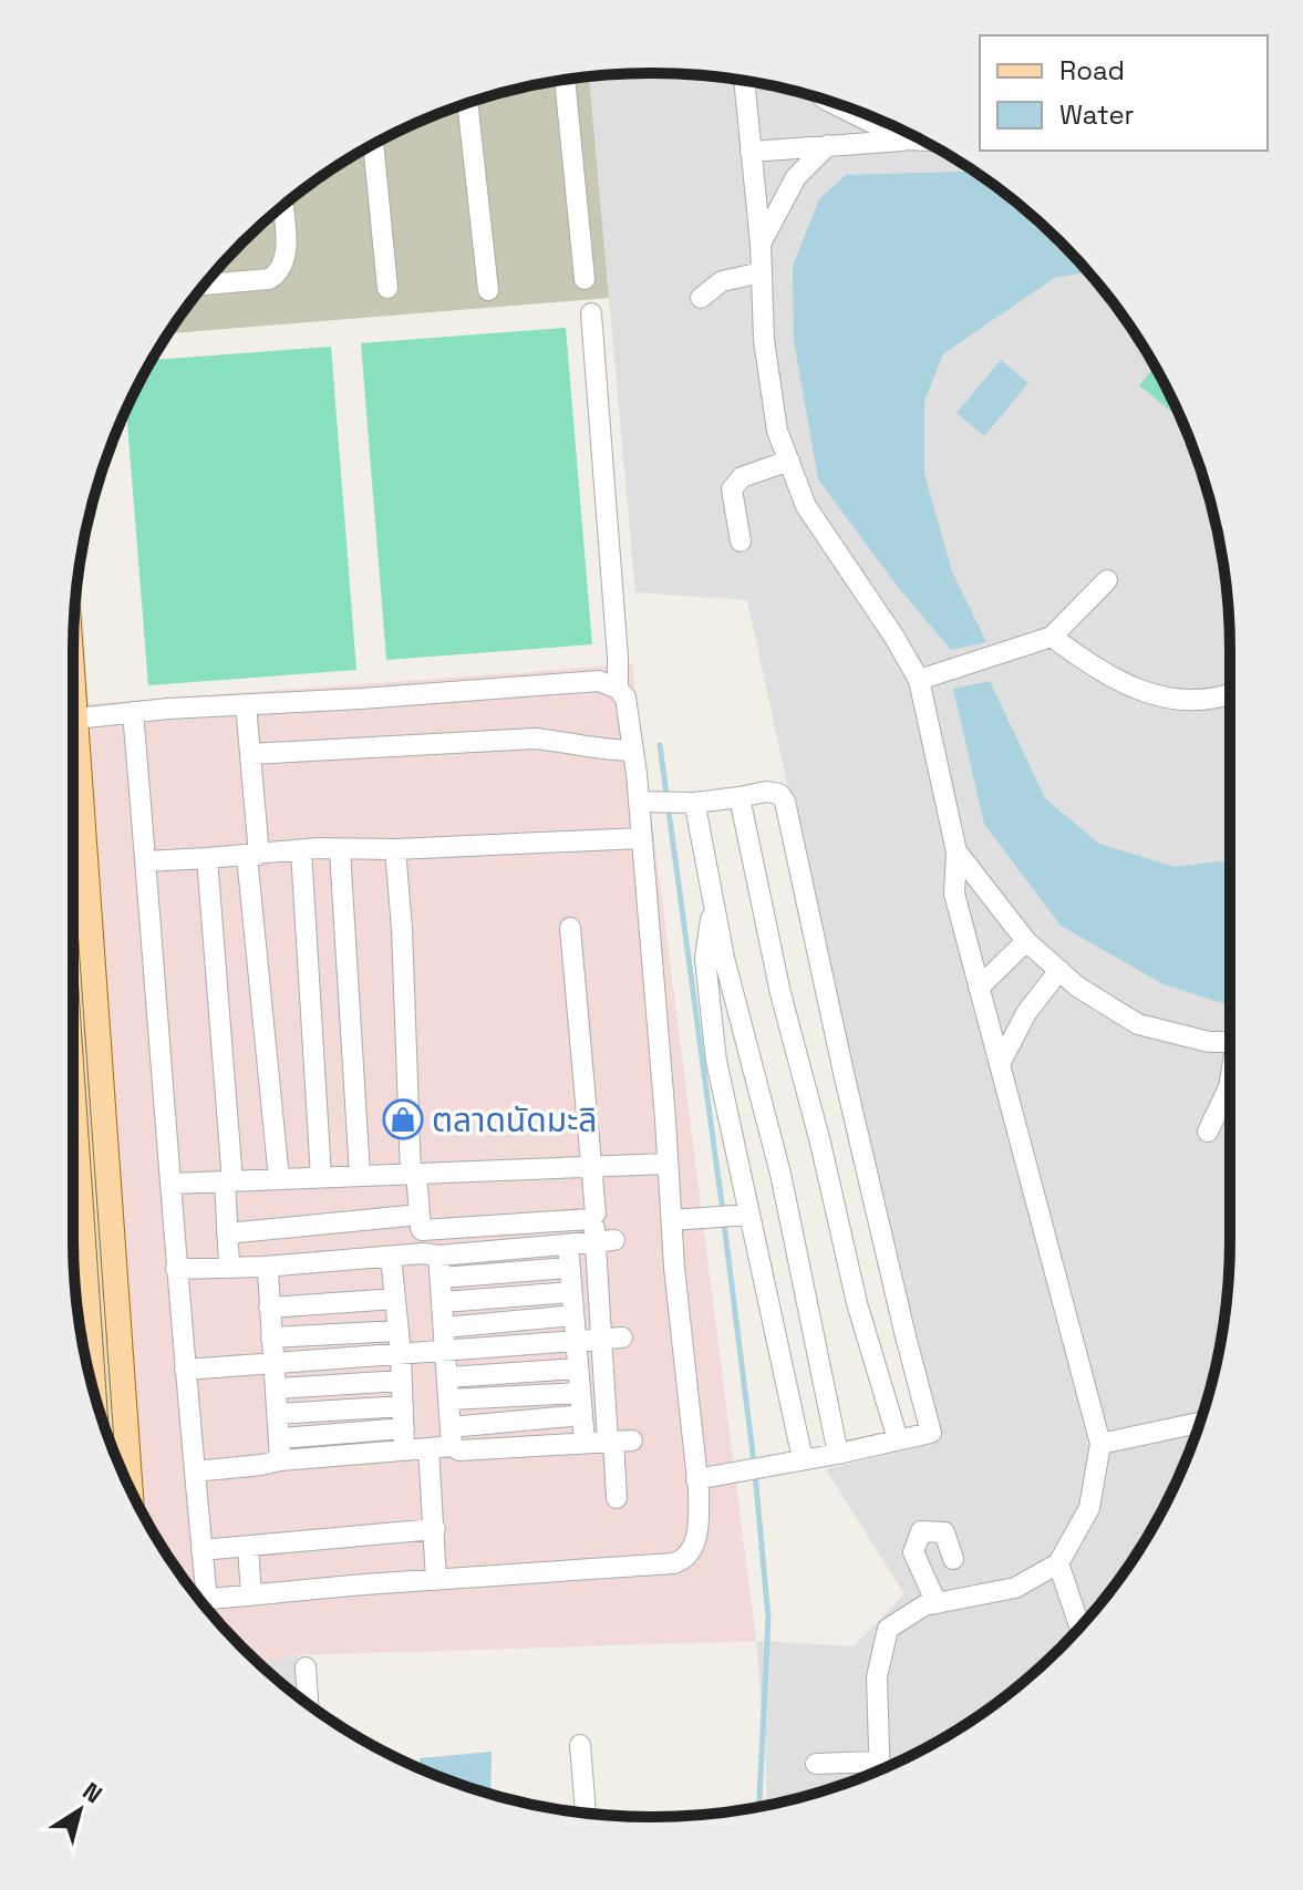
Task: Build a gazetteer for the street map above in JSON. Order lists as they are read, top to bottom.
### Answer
{
  "places": {
    "shop": ["ตลาดนัดมะลิ"]
  },
  "legend": ["Road", "Water"],
  "north": "top right"
}
